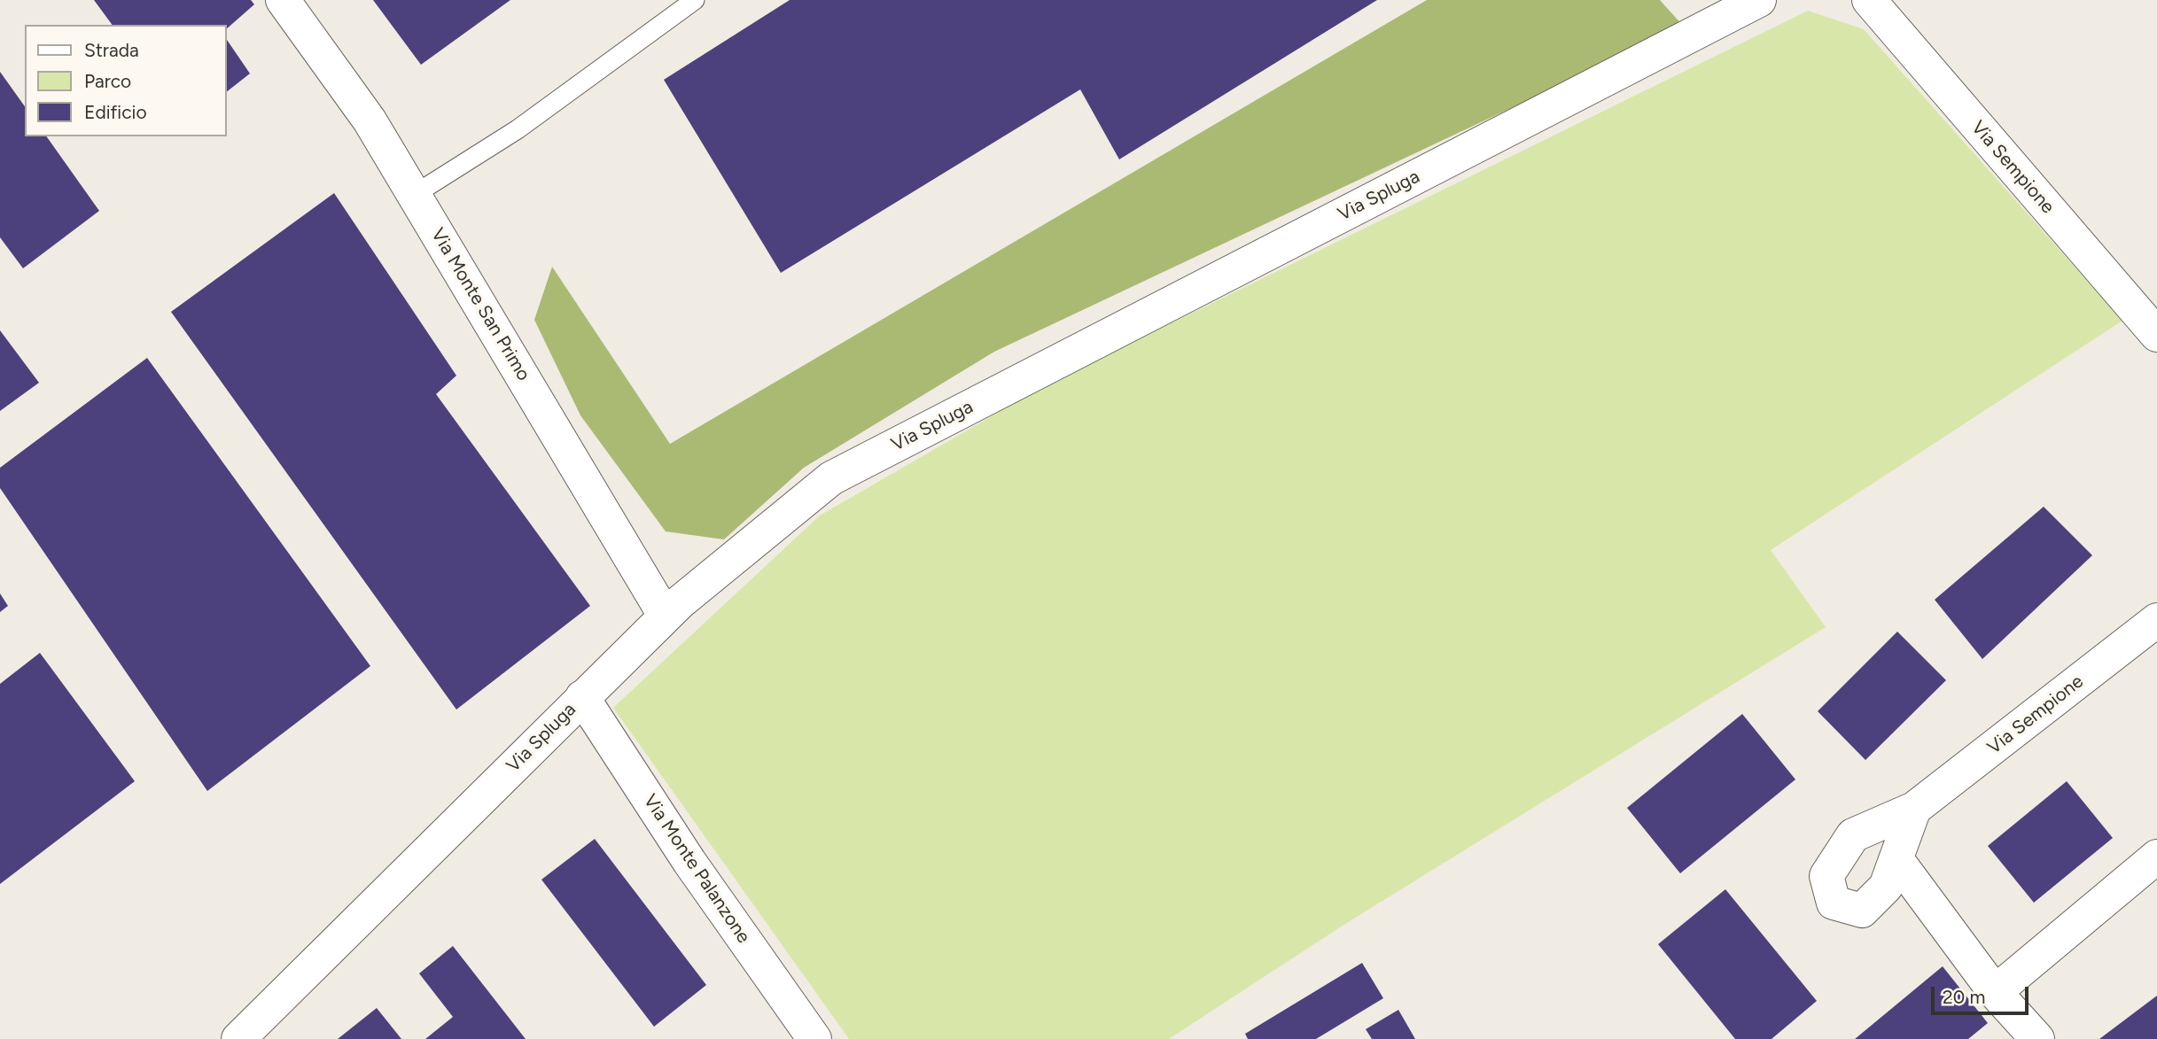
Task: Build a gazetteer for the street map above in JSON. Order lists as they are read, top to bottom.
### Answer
{
  "streets": {
    "street": [
      "Via Sempione",
      "Via Spluga",
      "Via Monte San Primo",
      "Via Monte Palanzone"
    ]
  },
  "crossings": [
    ["Via Spluga", "Via Monte San Primo"],
    ["Via Spluga", "Via Monte Palanzone"]
  ],
  "legend": ["Strada", "Parco", "Edificio"],
  "scale_bar": "20 m"
}
